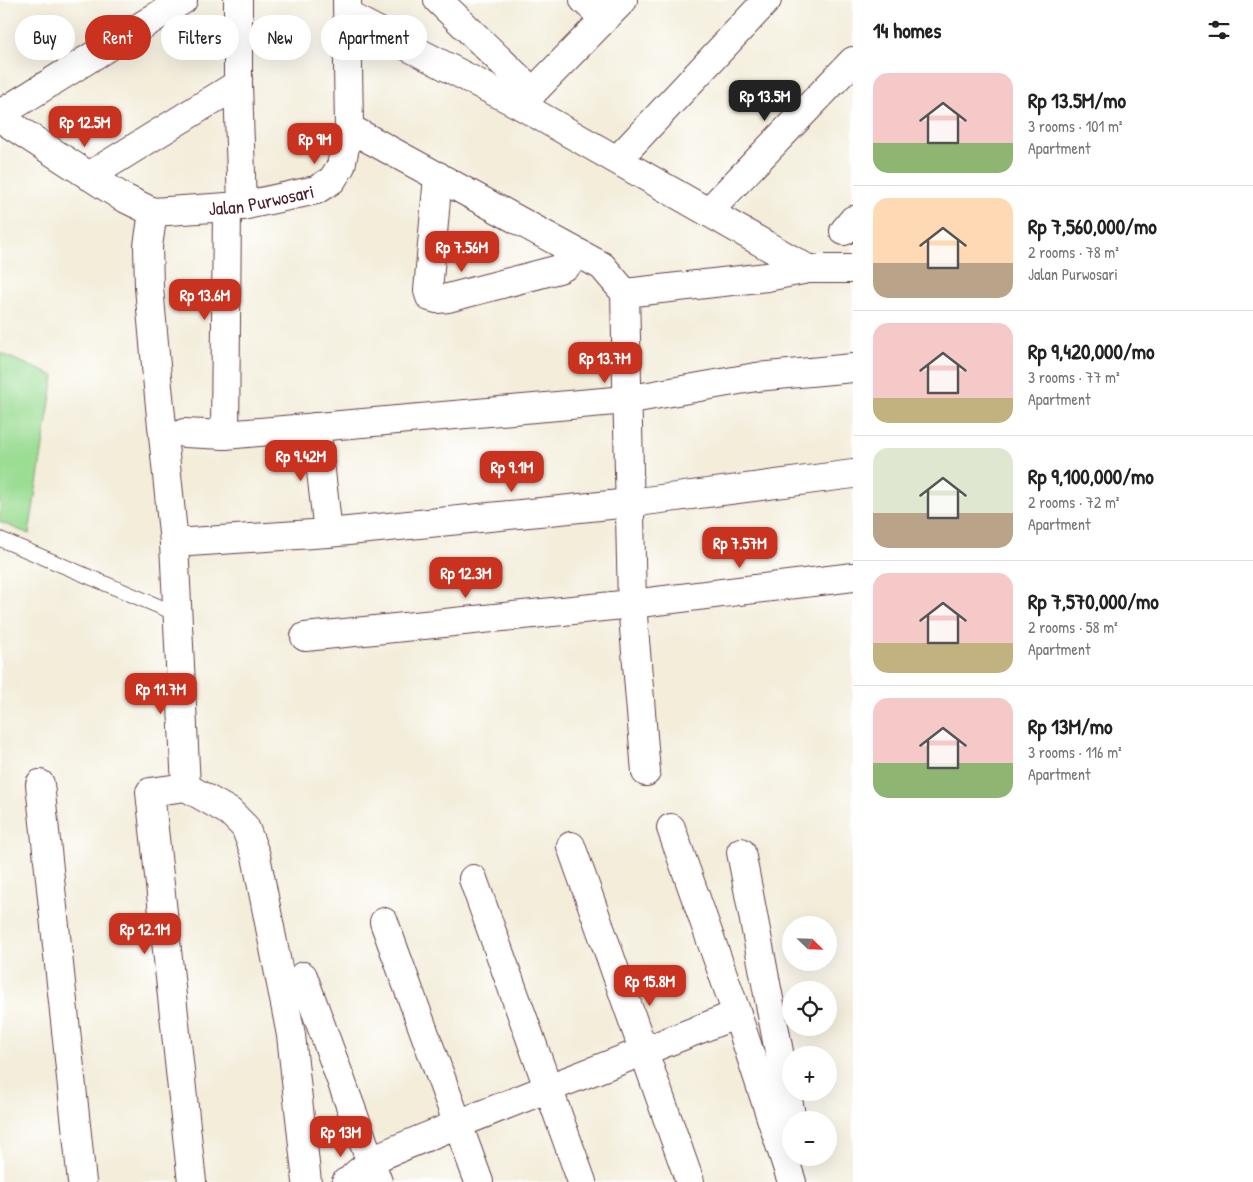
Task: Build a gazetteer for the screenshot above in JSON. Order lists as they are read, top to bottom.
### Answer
{
  "streets": {
    "street": ["Jalan Purwosari"]
  },
  "north": "bottom right",
  "page": {
    "heading": "14 homes",
    "chip": [
      "Buy",
      "Rent",
      "Filters",
      "New",
      "Apartment"
    ],
    "list": [
      {
        "name": "Rp 13.5M/mo",
        "note": "3 rooms · 101 m² · Apartment"
      },
      {
        "name": "Rp 7,560,000/mo",
        "note": "2 rooms · 78 m² · Jalan Purwosari"
      },
      {
        "name": "Rp 9,420,000/mo",
        "note": "3 rooms · 77 m² · Apartment"
      },
      {
        "name": "Rp 9,100,000/mo",
        "note": "2 rooms · 72 m² · Apartment"
      },
      {
        "name": "Rp 7,570,000/mo",
        "note": "2 rooms · 58 m² · Apartment"
      },
      {
        "name": "Rp 13M/mo",
        "note": "3 rooms · 116 m² · Apartment"
      }
    ],
    "price": [
      "Rp 13.5M",
      "Rp 12.5M",
      "Rp 9M",
      "Rp 7.56M",
      "Rp 13.6M",
      "Rp 13.7M",
      "Rp 9.42M",
      "Rp 9.1M",
      "Rp 7.57M",
      "Rp 12.3M",
      "Rp 11.7M",
      "Rp 12.1M",
      "Rp 15.8M",
      "Rp 13M"
    ],
    "map_buttons": ["+", "−"]
  }
}
